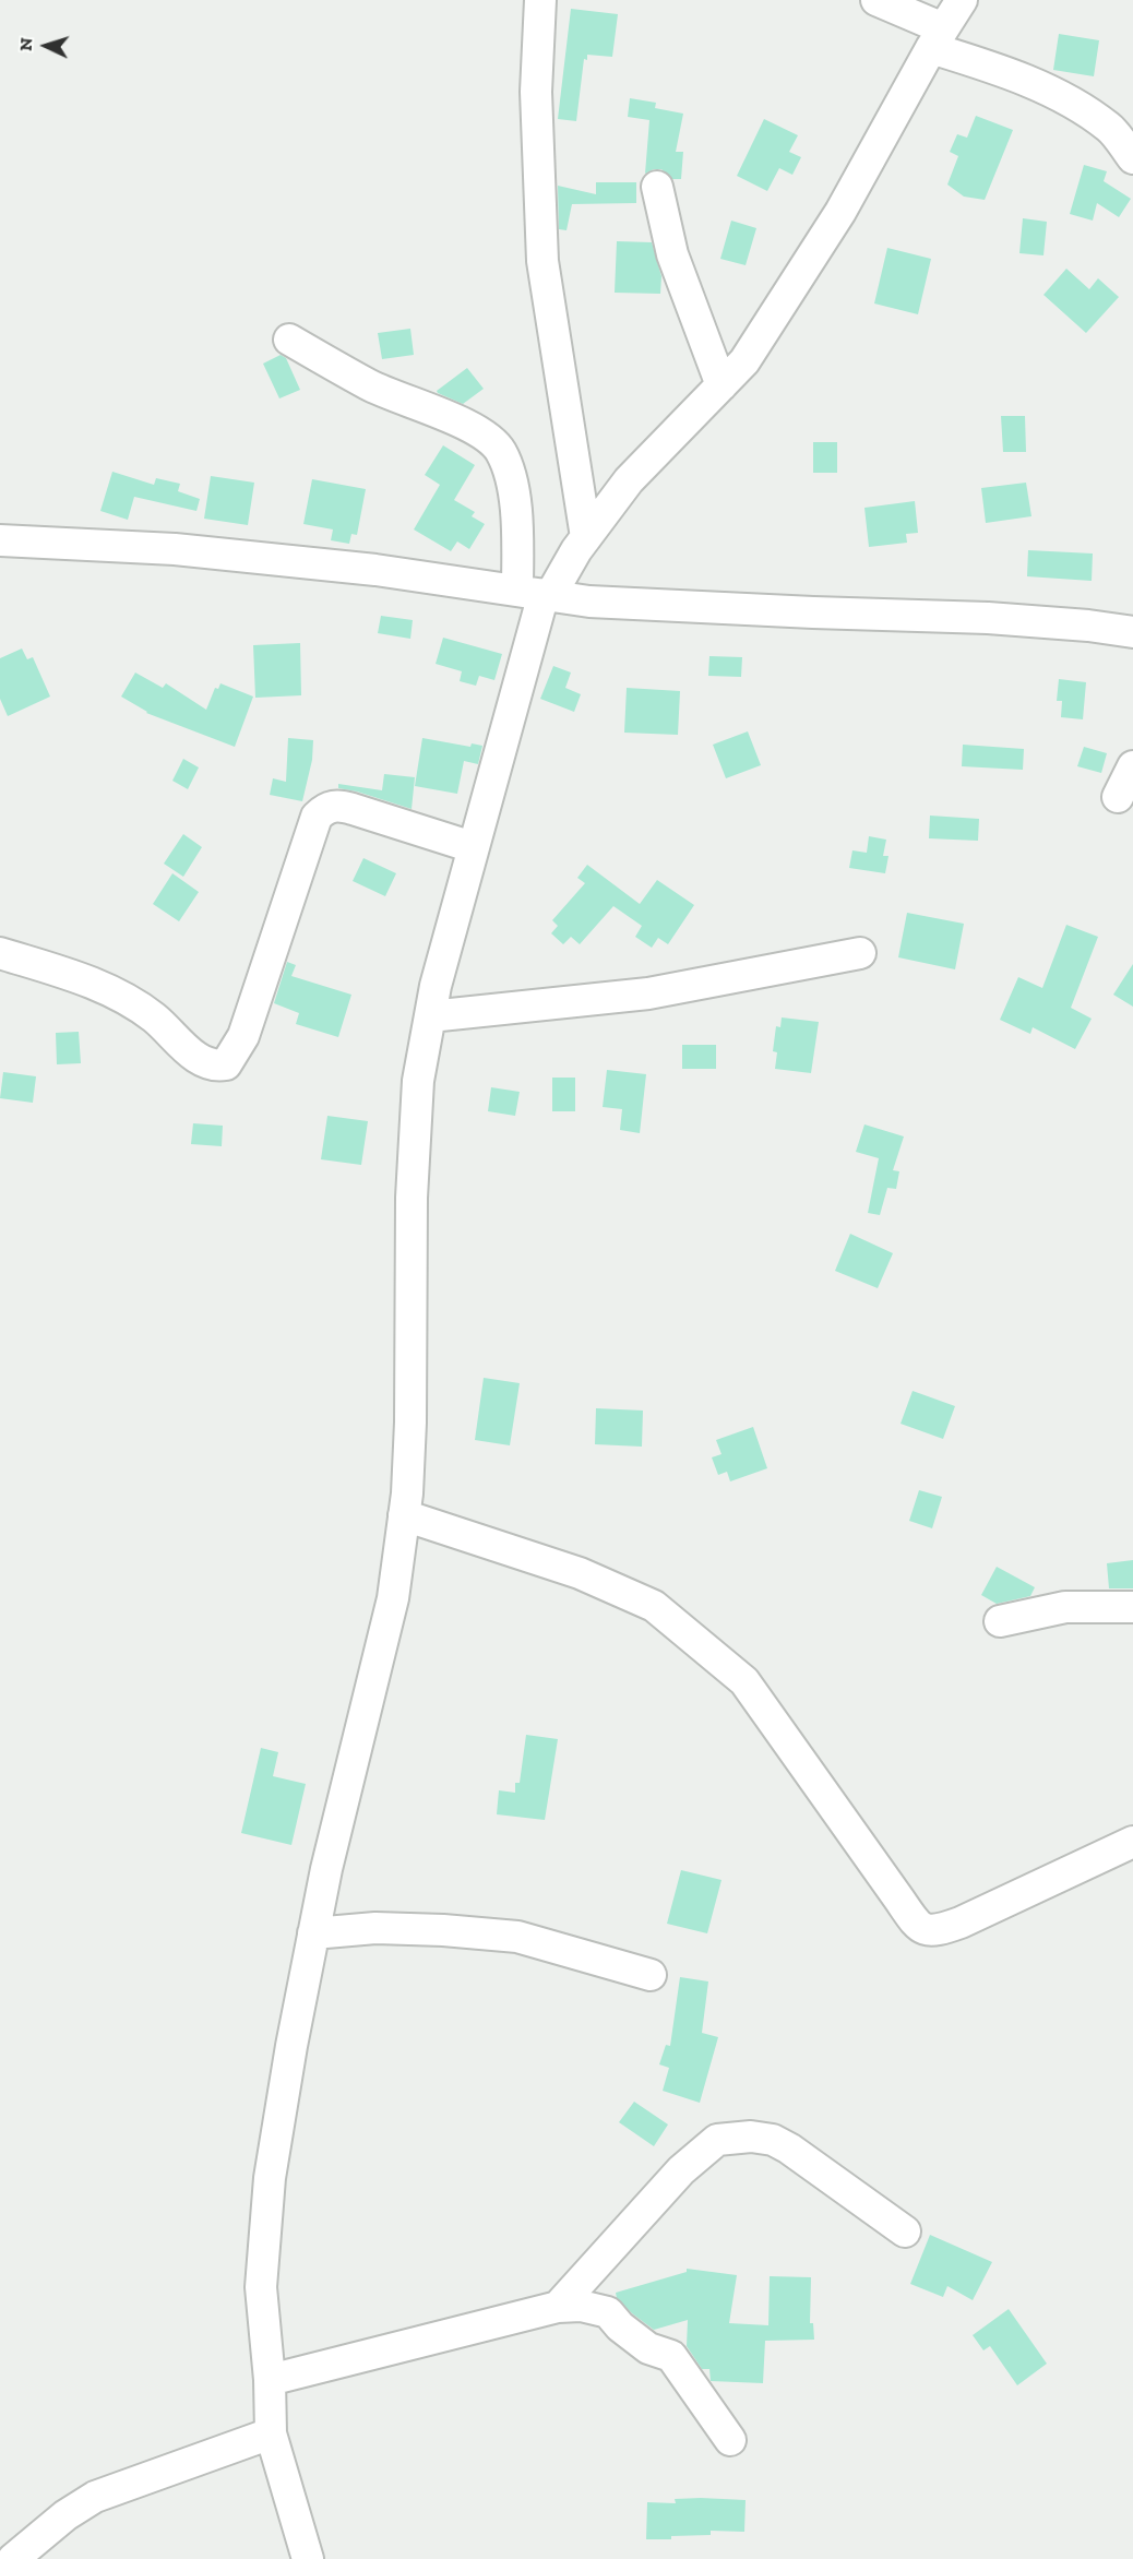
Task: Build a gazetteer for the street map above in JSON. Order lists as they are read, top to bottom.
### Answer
{
  "north": "left"
}
